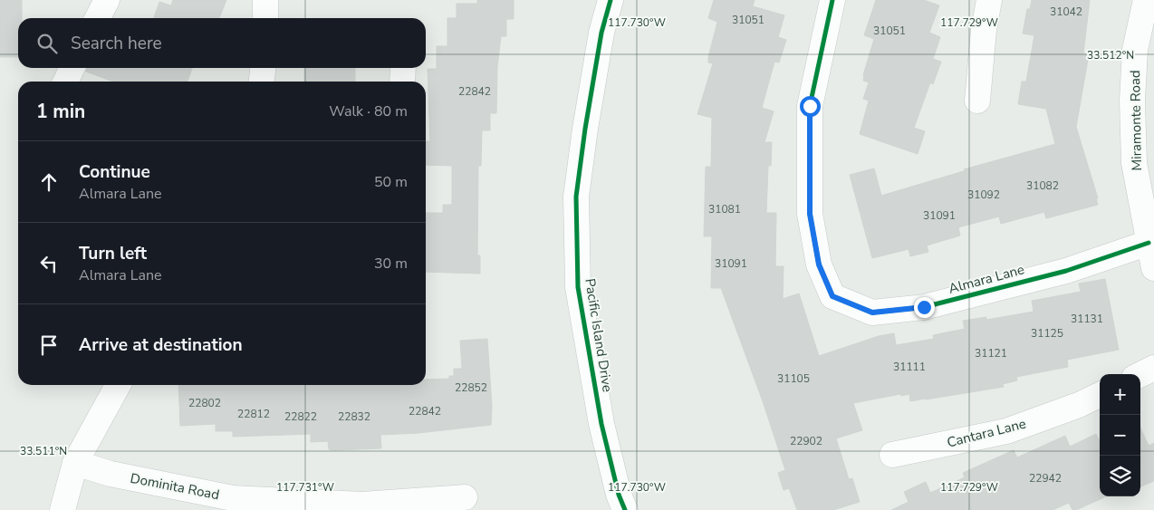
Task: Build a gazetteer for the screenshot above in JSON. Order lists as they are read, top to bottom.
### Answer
{
  "streets": {
    "street": [
      "Miramonte Road",
      "Almara Lane",
      "Pacific Island Drive",
      "Cantara Lane",
      "Dominita Road"
    ]
  },
  "crossings": [
    ["Miramonte Road", "Almara Lane"]
  ],
  "house_numbers": [
    "31042",
    "31051",
    "31051",
    "22842",
    "31082",
    "31092",
    "31081",
    "31091",
    "31091",
    "31131",
    "31125",
    "31121",
    "31111",
    "31105",
    "22852",
    "22802",
    "22842",
    "22812",
    "22822",
    "22832",
    "22902",
    "22942"
  ],
  "page": {
    "search": "Search here",
    "heading": ["1 min", "Walk · 80 m"],
    "list": [
      ["Continue", "Almara Lane", "50 m"],
      ["Turn left", "Almara Lane", "30 m"],
      "Arrive at destination"
    ],
    "map_buttons": ["+", "−"]
  },
  "coordinates": [
    "117.730°W",
    "117.729°W",
    "33.512°N",
    "33.511°N",
    "117.731°W"
  ]
}
